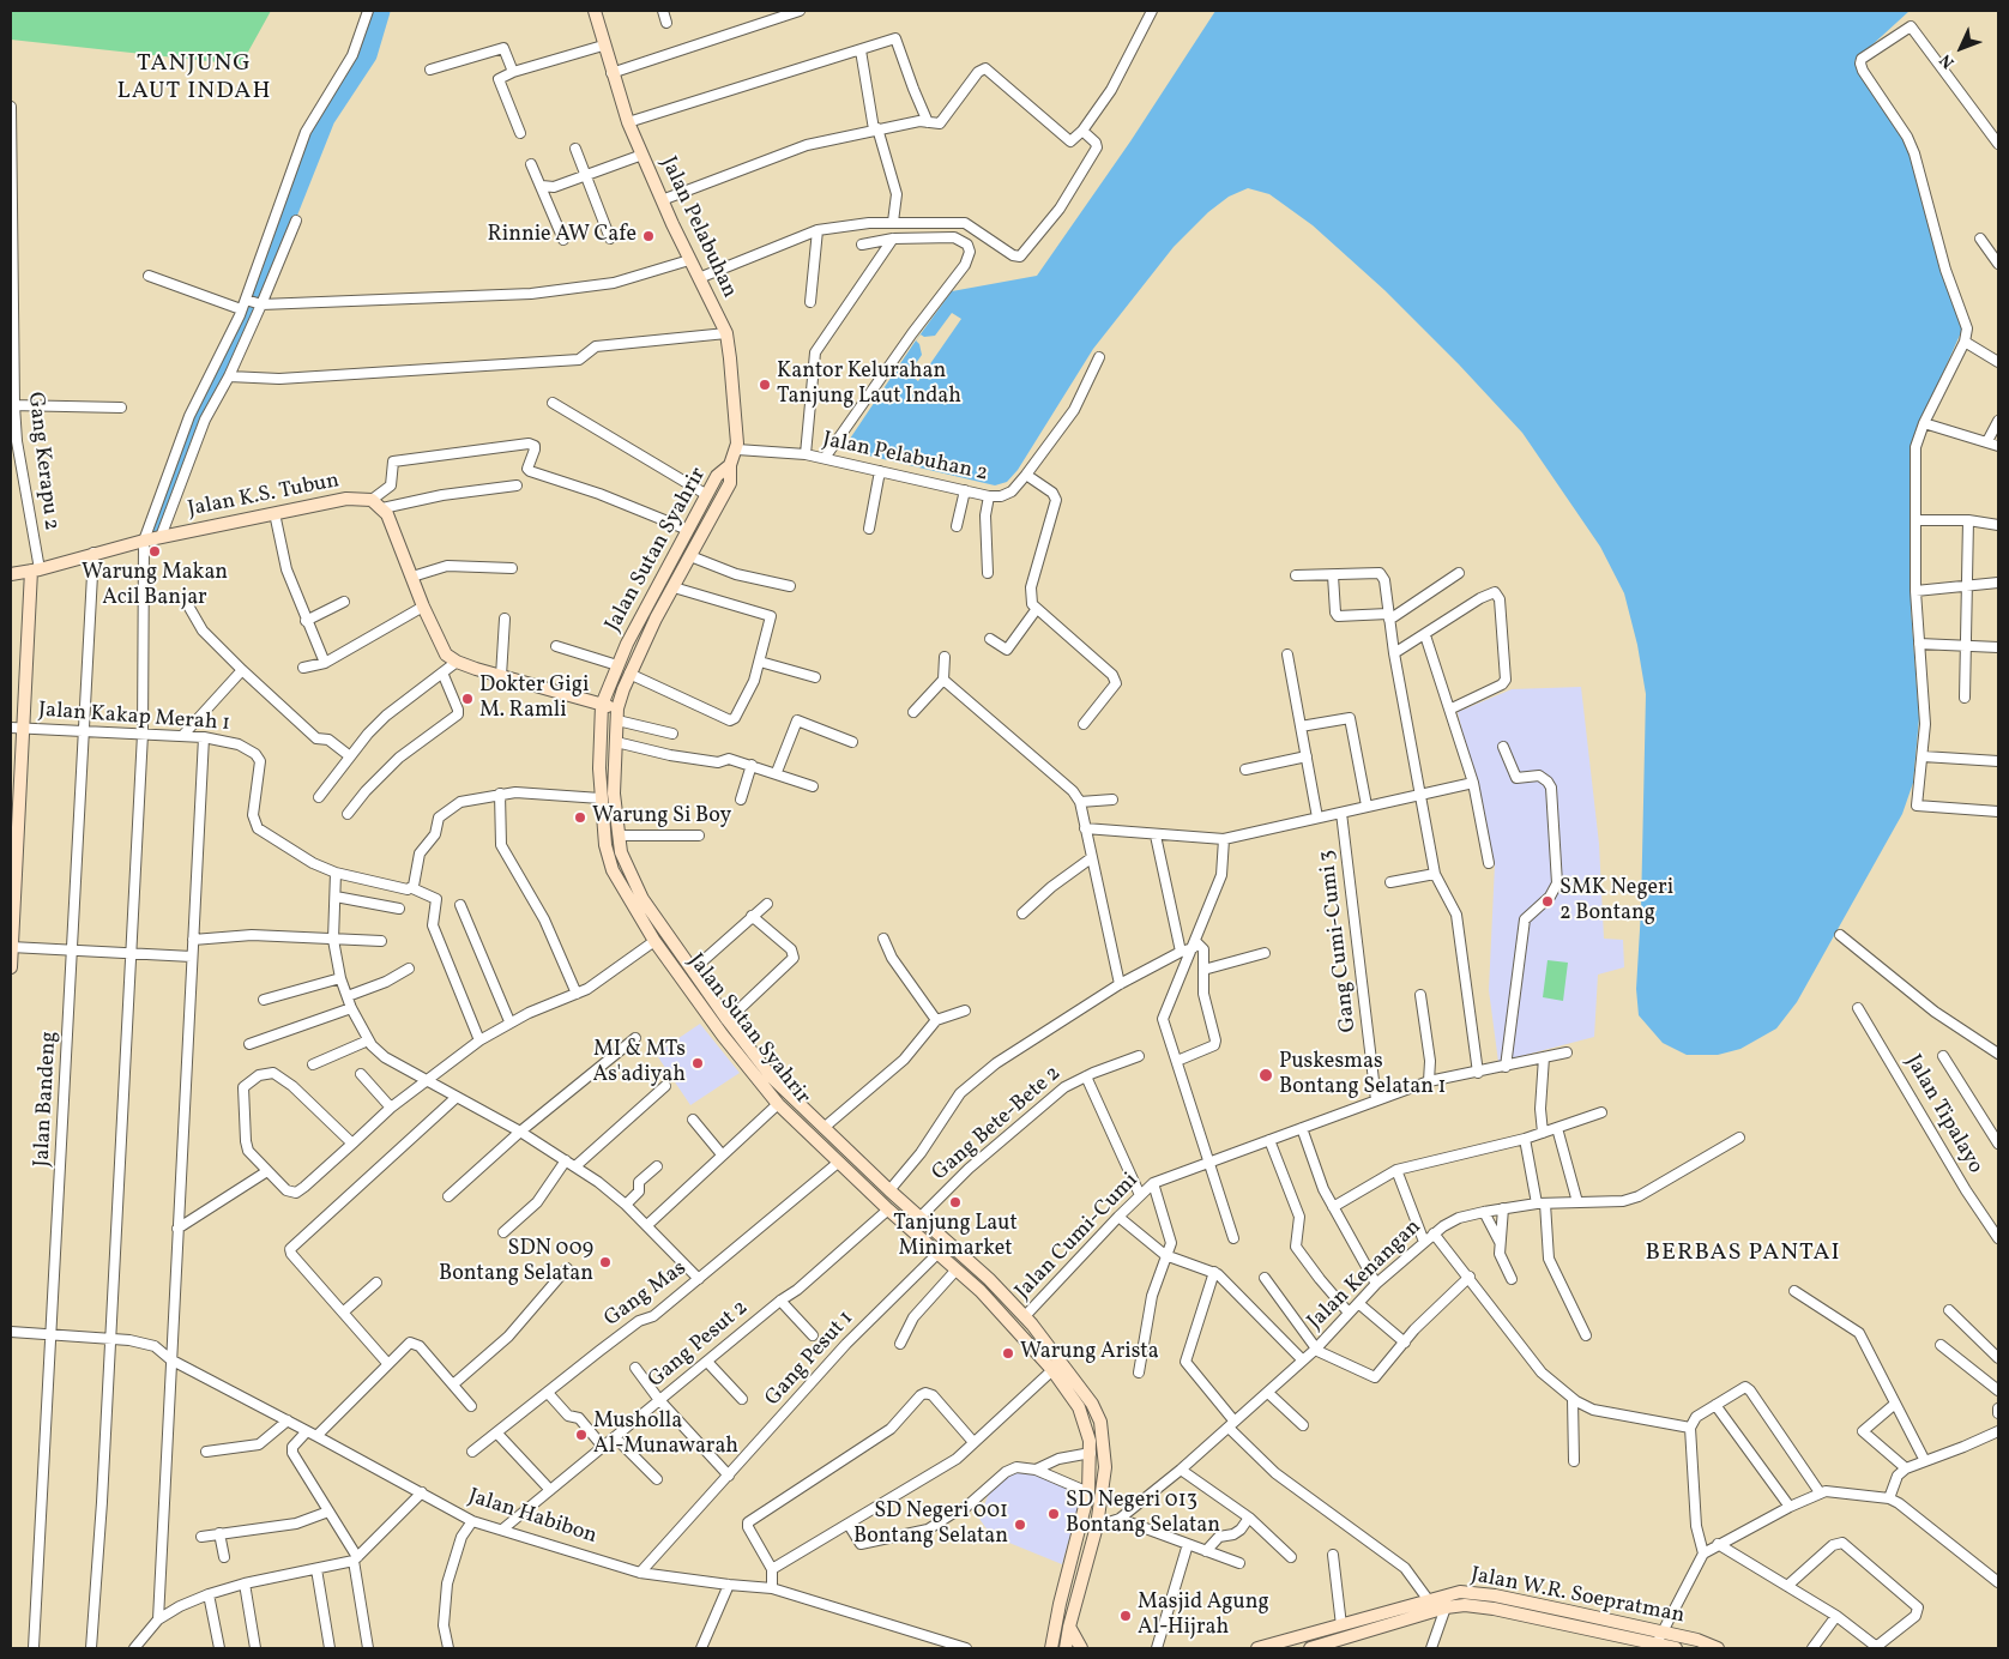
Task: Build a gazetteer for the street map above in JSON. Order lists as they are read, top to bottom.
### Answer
{
  "streets": {
    "street": [
      "Jalan Pelabuhan",
      "Jalan Pelabuhan 2",
      "Gang Kerapu 2",
      "Jalan K.S. Tubun",
      "Jalan Sutan Syahrir",
      "Jalan Kakap Merah 1",
      "Gang Cumi-Cumi 3",
      "Jalan Bandeng",
      "Jalan Tipalayo",
      "Gang Bete-Bete 2",
      "Jalan Cumi-Cumi",
      "Jalan Kenangan",
      "Gang Mas",
      "Gang Pesut 2",
      "Gang Pesut 1",
      "Jalan Habibon",
      "Jalan W.R. Soepratman"
    ]
  },
  "crossings": [
    ["Jalan Pelabuhan", "Jalan Pelabuhan 2"],
    ["Jalan Pelabuhan", "Jalan Sutan Syahrir"],
    ["Gang Kerapu 2", "Jalan K.S. Tubun"],
    ["Jalan K.S. Tubun", "Jalan Bandeng"],
    ["Jalan Sutan Syahrir", "Gang Bete-Bete 2"],
    ["Jalan Sutan Syahrir", "Jalan Cumi-Cumi"],
    ["Jalan Sutan Syahrir", "Jalan Kenangan"],
    ["Jalan Sutan Syahrir", "Gang Mas"],
    ["Jalan Sutan Syahrir", "Gang Pesut 2"],
    ["Jalan Sutan Syahrir", "Gang Pesut 1"],
    ["Jalan Kakap Merah 1", "Jalan Bandeng"],
    ["Gang Cumi-Cumi 3", "Jalan Cumi-Cumi"],
    ["Jalan Bandeng", "Jalan Habibon"],
    ["Gang Pesut 2", "Jalan Habibon"],
    ["Gang Pesut 1", "Jalan Habibon"]
  ],
  "districts": ["TANJUNG LAUT INDAH", "BERBAS PANTAI"],
  "places": [
    "Rinnie AW Cafe",
    "Kantor Kelurahan Tanjung Laut Indah",
    "Warung Makan Acil Banjar",
    "Dokter Gigi M. Ramli",
    "Warung Si Boy",
    "SMK Negeri 2 Bontang",
    "MI & MTs As'adiyah",
    "Puskesmas Bontang Selatan 1",
    "Tanjung Laut Minimarket",
    "SDN 009 Bontang Selatan",
    "Warung Arista",
    "Musholla Al-Munawarah",
    "SD Negeri 013 Bontang Selatan",
    "SD Negeri 001 Bontang Selatan",
    "Masjid Agung Al-Hijrah"
  ],
  "north": "bottom left"
}
